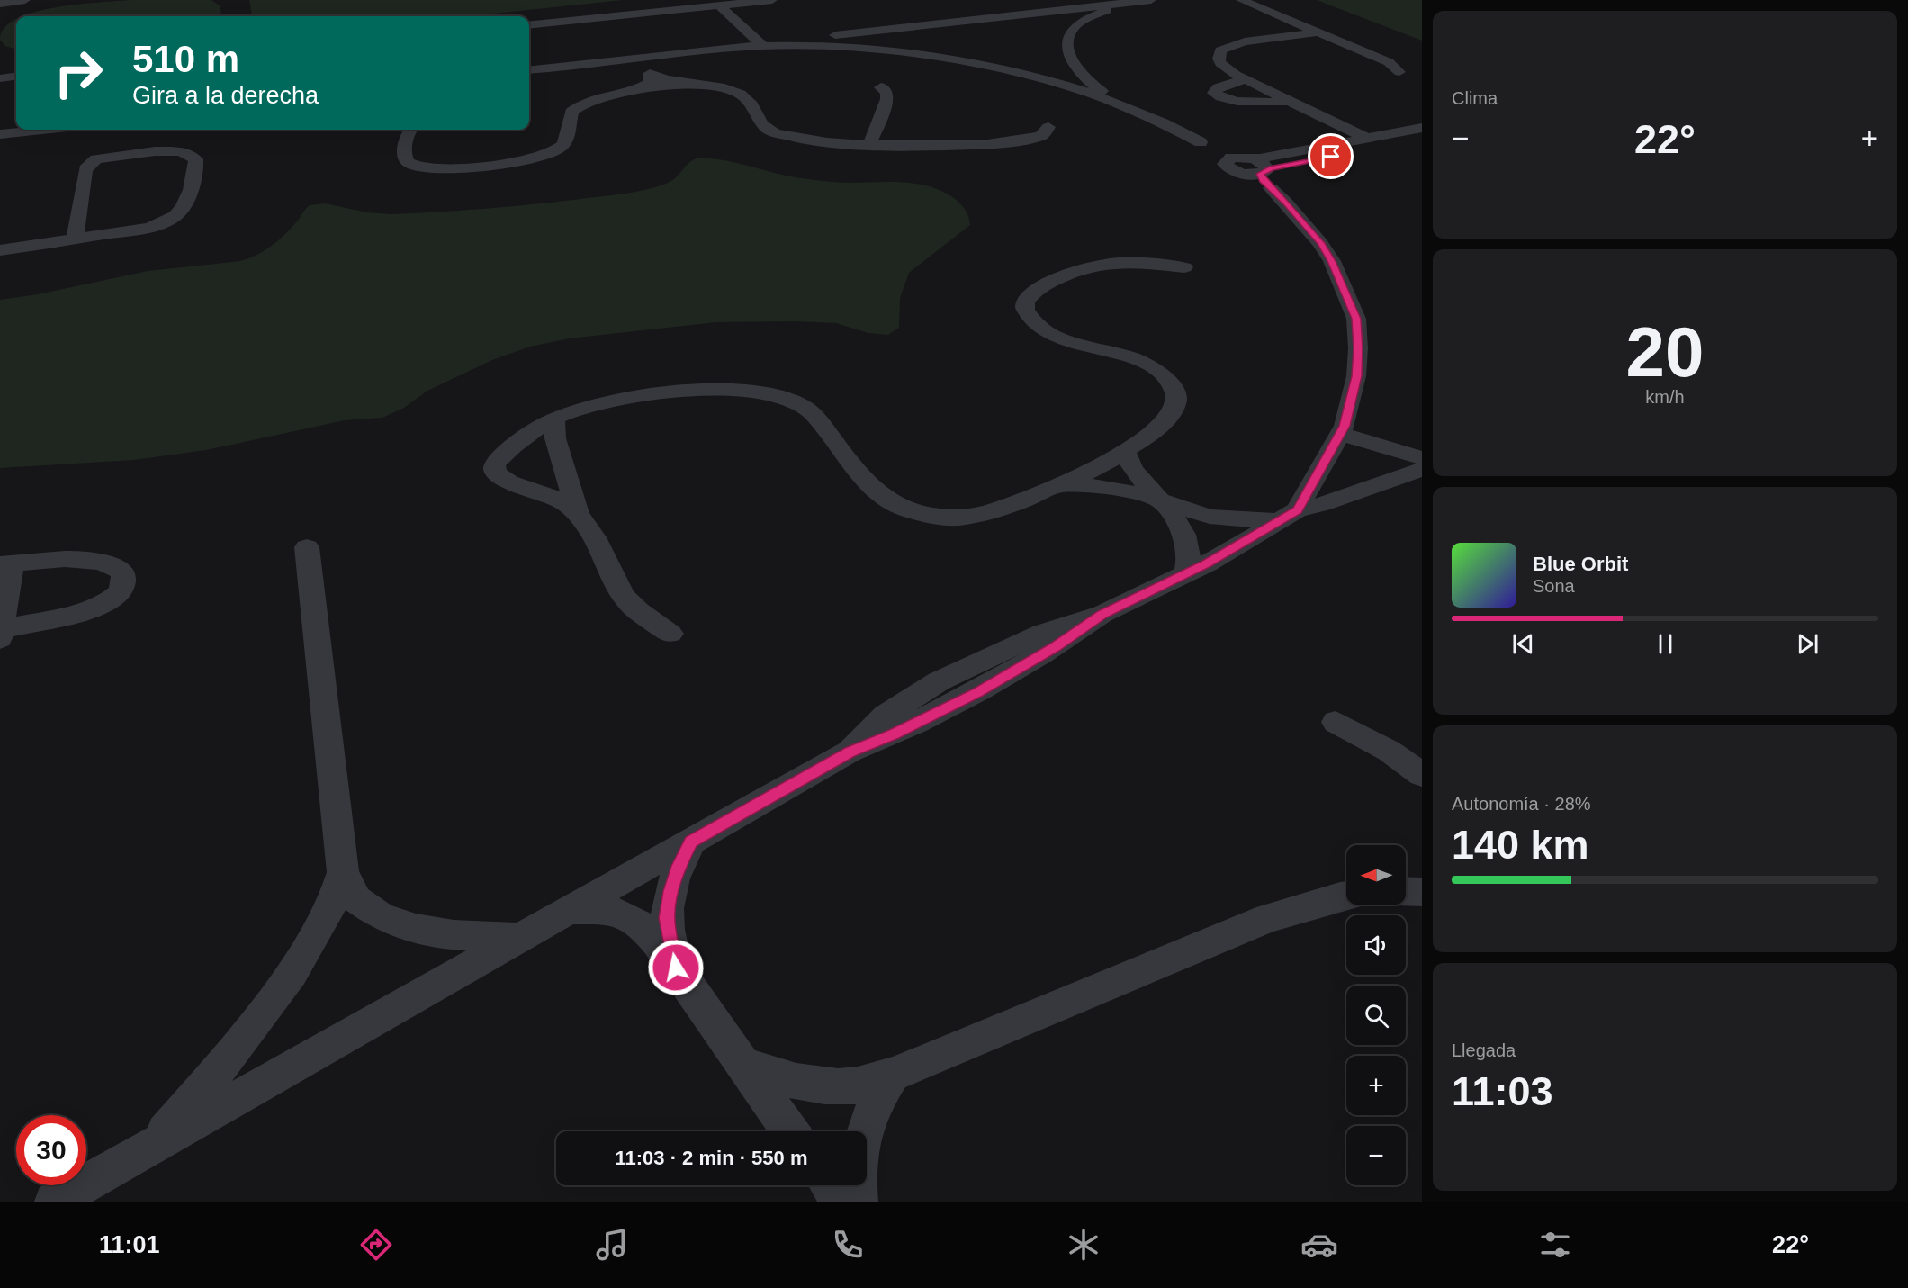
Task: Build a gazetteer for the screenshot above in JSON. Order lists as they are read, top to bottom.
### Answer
{
  "north": "left",
  "page": {
    "tile": [
      "Clima",
      ["20", "km/h"],
      ["Autonomía · 28%", "140 km"],
      ["Llegada", "11:03"]
    ],
    "turn": ["510 m", "Gira a la derecha"],
    "heat": ["−", "22°", "+"],
    "song": ["Blue Orbit", "Sona"],
    "map_buttons": ["+", "−"],
    "limit": "30",
    "trip": "11:03 · 2 min · 550 m",
    "tabs": ["11:01", "22°"]
  }
}
